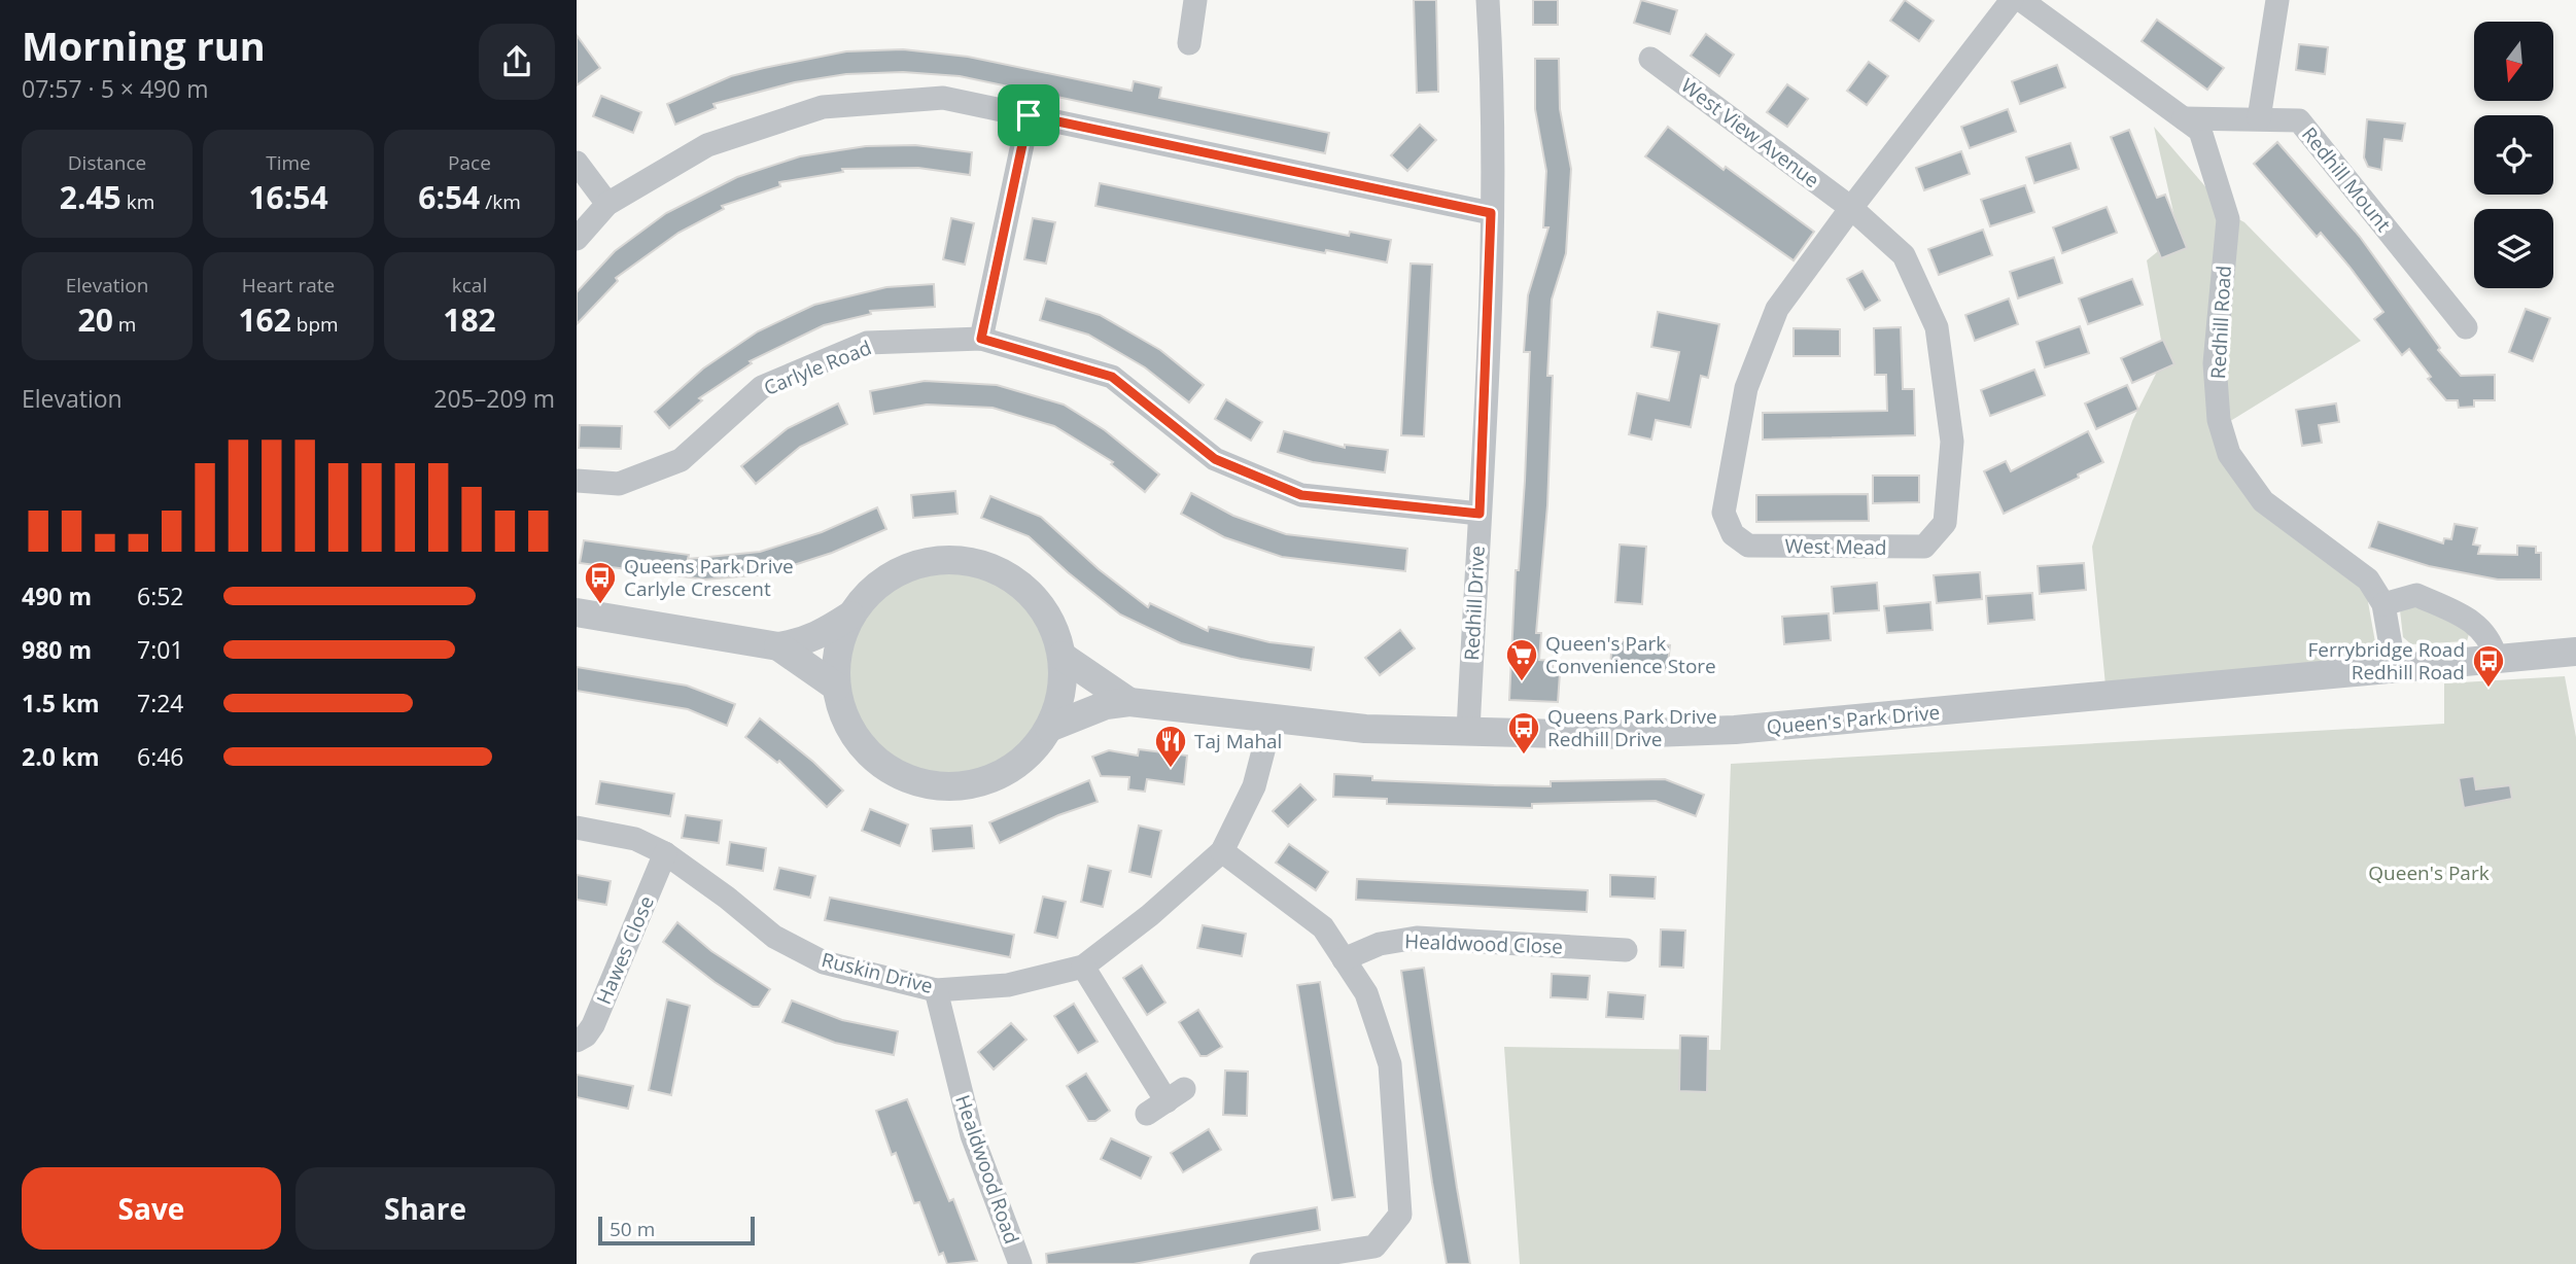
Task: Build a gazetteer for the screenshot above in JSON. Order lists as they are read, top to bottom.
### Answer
{
  "streets": {
    "street": [
      "West View Avenue",
      "Redhill Mount",
      "Redhill Road",
      "Carlyle Road",
      "West Mead",
      "Redhill Drive",
      "Queen's Park Drive",
      "Healdwood Close",
      "Hawes Close",
      "Ruskin Drive",
      "Healdwood Road"
    ]
  },
  "crossings": [
    ["West View Avenue", "West Mead"],
    ["Redhill Mount", "Redhill Road"],
    ["Redhill Road", "Queen's Park Drive"],
    ["Carlyle Road", "Redhill Drive"],
    ["Redhill Drive", "Queen's Park Drive"],
    ["Queen's Park Drive", "Ruskin Drive"],
    ["Hawes Close", "Ruskin Drive"],
    ["Ruskin Drive", "Healdwood Road"]
  ],
  "parks": ["Queen's Park"],
  "places": {
    "bus stop": ["Queens Park Drive Carlyle Crescent", "Ferrybridge Road Redhill Road", "Queens Park Drive Redhill Drive"],
    "supermarket": ["Queen's Park Convenience Store"],
    "restaurant": ["Taj Mahal"]
  },
  "scale_bar": "50 m",
  "north": "bottom",
  "page": {
    "heading": ["Morning run", "07:57 · 5 × 490 m"],
    "stats": [
      ["Distance", "2.45 km"],
      ["Time", "16:54"],
      ["Pace", "6:54 /km"],
      ["Elevation", "20 m"],
      ["Heart rate", "162 bpm"],
      ["kcal", "182"]
    ],
    "chart": ["Elevation", "205–209 m"],
    "list": [
      {
        "name": "490 m",
        "note": "6:52"
      },
      {
        "name": "980 m",
        "note": "7:01"
      },
      {
        "name": "1.5 km",
        "note": "7:24"
      },
      {
        "name": "2.0 km",
        "note": "6:46"
      }
    ],
    "buttons": ["Save", "Share"],
    "scale": "50 m"
  }
}
